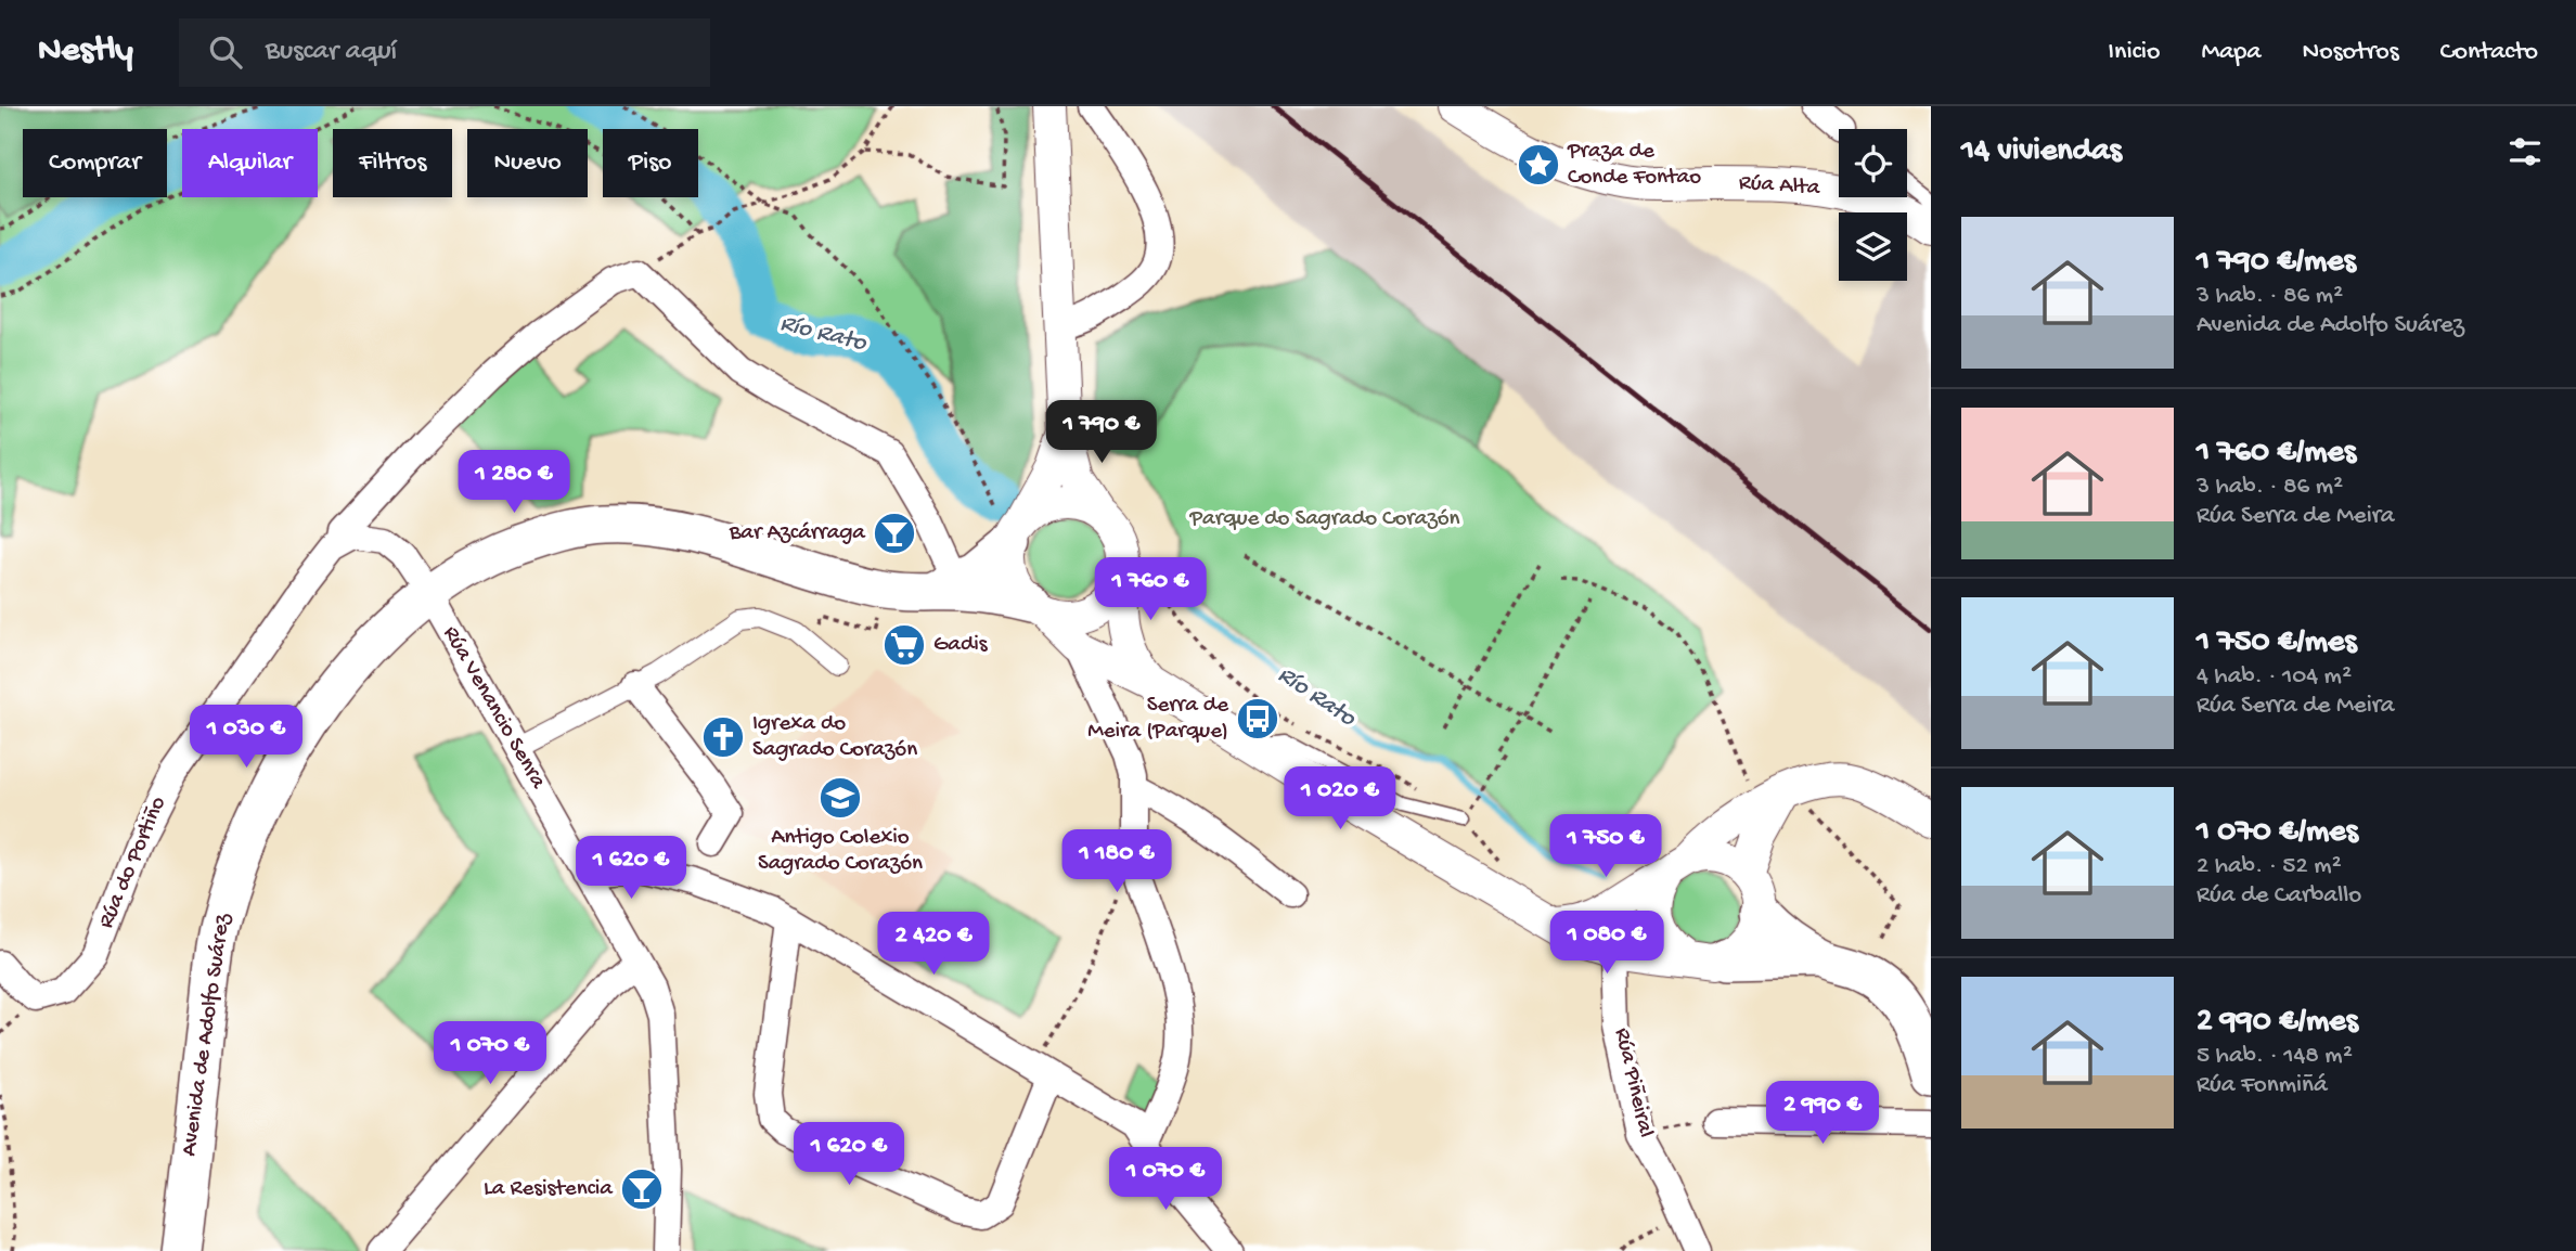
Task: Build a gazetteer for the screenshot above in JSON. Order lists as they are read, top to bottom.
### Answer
{
  "streets": {
    "main road": ["Avenida de Adolfo Suárez"],
    "street": [
      "Rúa Alta",
      "Rúa Venancio Senra",
      "Rúa do Portiño",
      "Rúa Piñeiral"
    ]
  },
  "crossings": [
    ["Rúa Venancio Senra", "Avenida de Adolfo Suárez"]
  ],
  "water": ["Río Rato"],
  "parks": ["Parque do Sagrado Corazón"],
  "places": {
    "place": ["Praza de Conde Fontao"],
    "bar": ["Bar Azcárraga", "La Resistencia"],
    "supermarket": ["Gadis"],
    "bus stop": ["Serra de Meira (Parque)"],
    "church": ["Igrexa do Sagrado Corazón"],
    "school or university": ["Antigo Colexio Sagrado Corazón"]
  },
  "page": {
    "header": "Nestly",
    "search": "Buscar aquí",
    "nav": [
      "Inicio",
      "Mapa",
      "Nosotros",
      "Contacto"
    ],
    "heading": "14 viviendas",
    "chip": [
      "Comprar",
      "Alquilar",
      "Filtros",
      "Nuevo",
      "Piso"
    ],
    "list": [
      {
        "name": "1 790 €/mes",
        "note": "3 hab. · 86 m² · Avenida de Adolfo Suárez"
      },
      {
        "name": "1 760 €/mes",
        "note": "3 hab. · 86 m² · Rúa Serra de Meira"
      },
      {
        "name": "1 750 €/mes",
        "note": "4 hab. · 104 m² · Rúa Serra de Meira"
      },
      {
        "name": "1 070 €/mes",
        "note": "2 hab. · 52 m² · Rúa de Carballo"
      },
      {
        "name": "2 990 €/mes",
        "note": "5 hab. · 148 m² · Rúa Fonmiñá"
      }
    ],
    "price": [
      "1 790 €",
      "1 280 €",
      "1 760 €",
      "1 030 €",
      "1 020 €",
      "1 750 €",
      "1 180 €",
      "1 620 €",
      "1 080 €",
      "2 420 €",
      "1 070 €",
      "2 990 €",
      "1 620 €",
      "1 070 €"
    ]
  }
}
